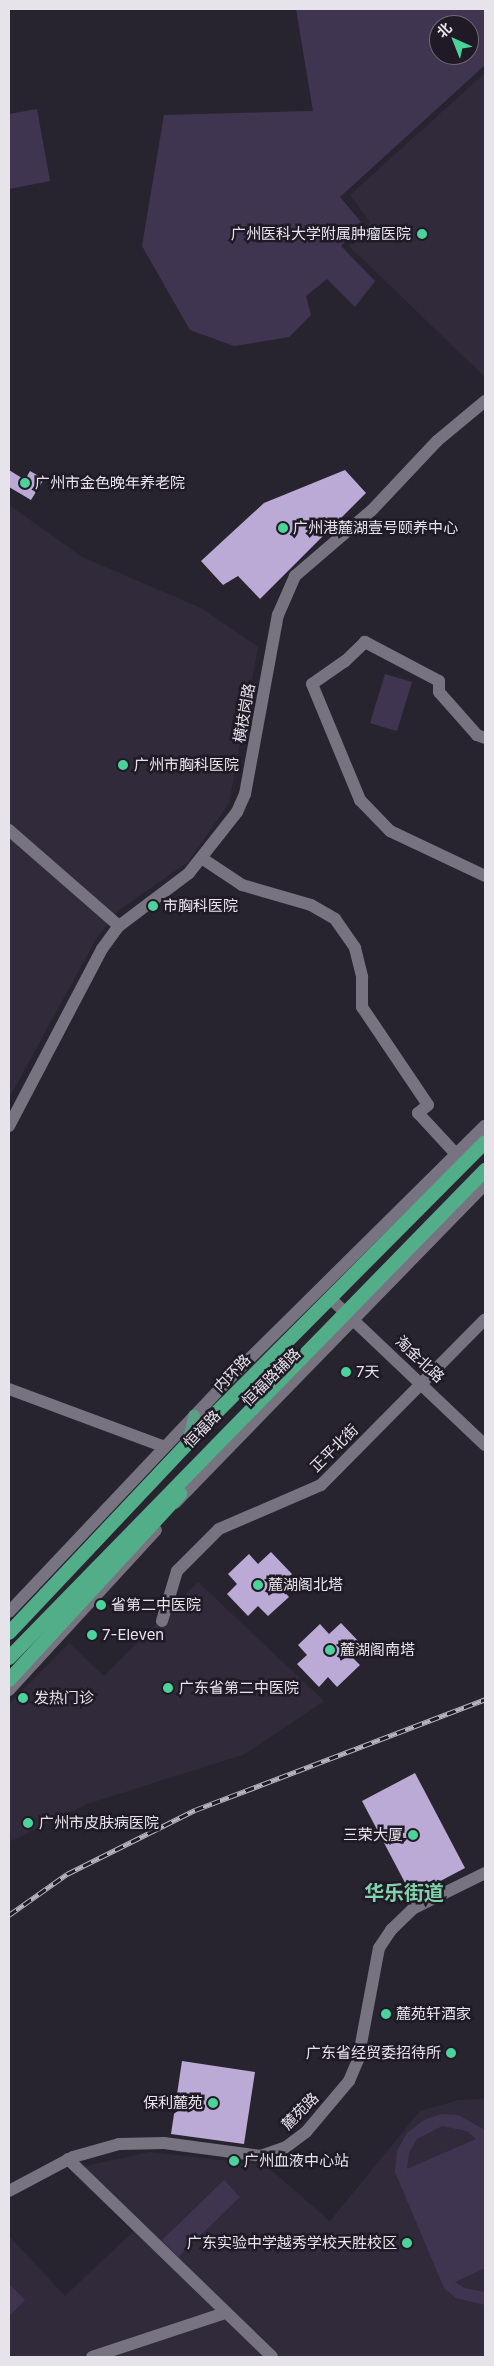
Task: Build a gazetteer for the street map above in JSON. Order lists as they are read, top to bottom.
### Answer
{
  "streets": {
    "highway": ["内环路"],
    "main road": ["恒福路"],
    "street": [
      "横枝岗路",
      "淘金北路",
      "恒福路辅路",
      "正平北街",
      "麓苑路"
    ]
  },
  "crossings": [
    ["淘金北路", "恒福路辅路"],
    ["淘金北路", "恒福路"],
    ["淘金北路", "正平北街"]
  ],
  "districts": ["华乐街道"],
  "places": [
    "广州医科大学附属肿瘤医院",
    "广州市金色晚年养老院",
    "广州港麓湖壹号颐养中心",
    "广州市胸科医院",
    "市胸科医院",
    "7天",
    "麓湖阁北塔",
    "省第二中医院",
    "7-Eleven",
    "麓湖阁南塔",
    "广东省第二中医院",
    "发热门诊",
    "广州市皮肤病医院",
    "三荣大厦",
    "麓苑轩酒家",
    "广东省经贸委招待所",
    "保利麓苑",
    "广州血液中心站",
    "广东实验中学越秀学校天胜校区"
  ],
  "north": "top left"
}
